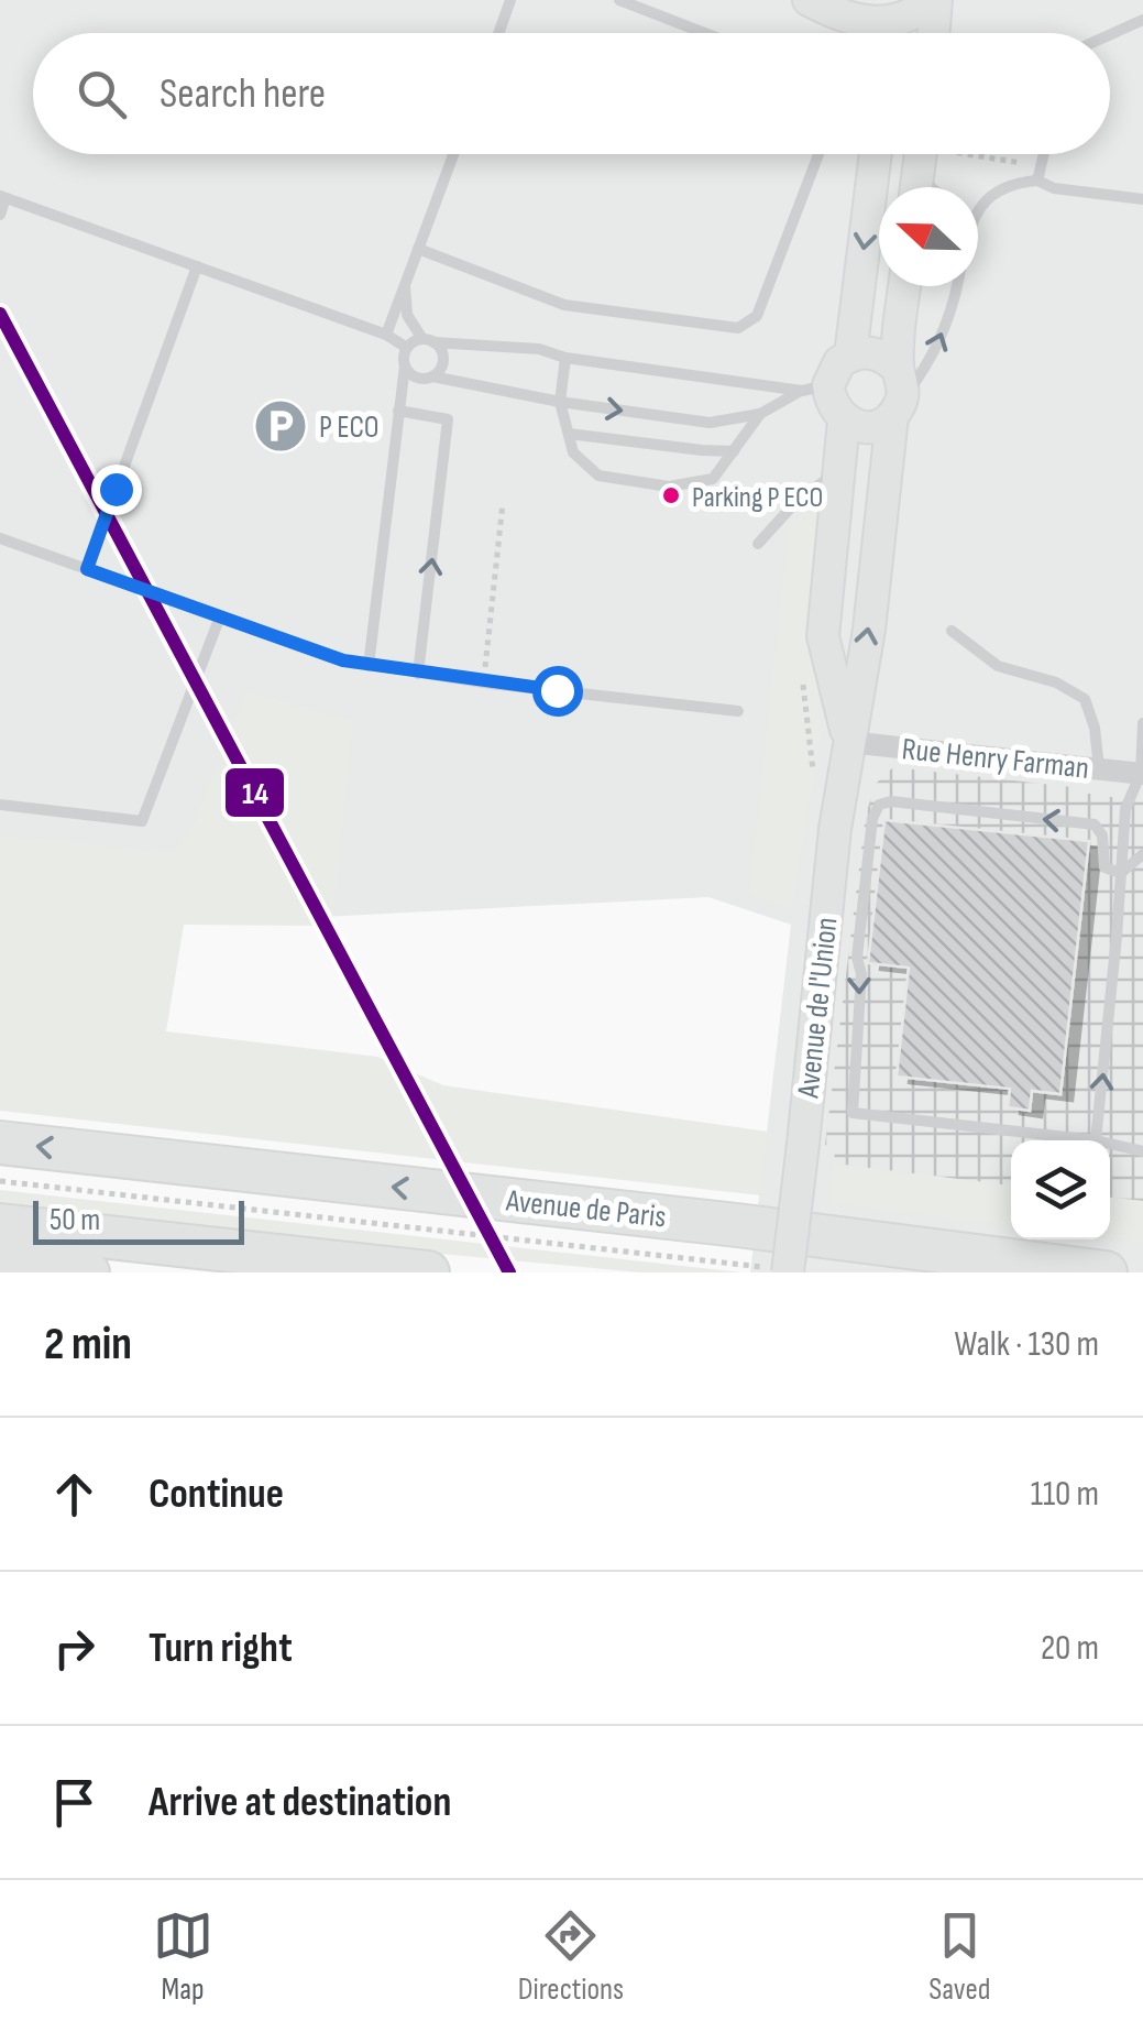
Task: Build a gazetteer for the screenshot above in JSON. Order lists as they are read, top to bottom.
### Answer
{
  "streets": {
    "highway": ["Avenue de Paris"],
    "street": ["Rue Henry Farman", "Avenue de l'Union"]
  },
  "crossings": [
    ["Rue Henry Farman", "Avenue de l'Union"]
  ],
  "places": {
    "parking": ["P ECO"],
    "other": ["Parking P ECO"]
  },
  "lines": ["transit line 14"],
  "scale_bar": "50 m",
  "north": "left",
  "page": {
    "search": "Search here",
    "scale": "50 m",
    "heading": ["2 min", "Walk · 130 m"],
    "list": [
      ["Continue", "110 m"],
      ["Turn right", "20 m"],
      "Arrive at destination"
    ],
    "nav": ["Map", "Directions", "Saved"]
  }
}
